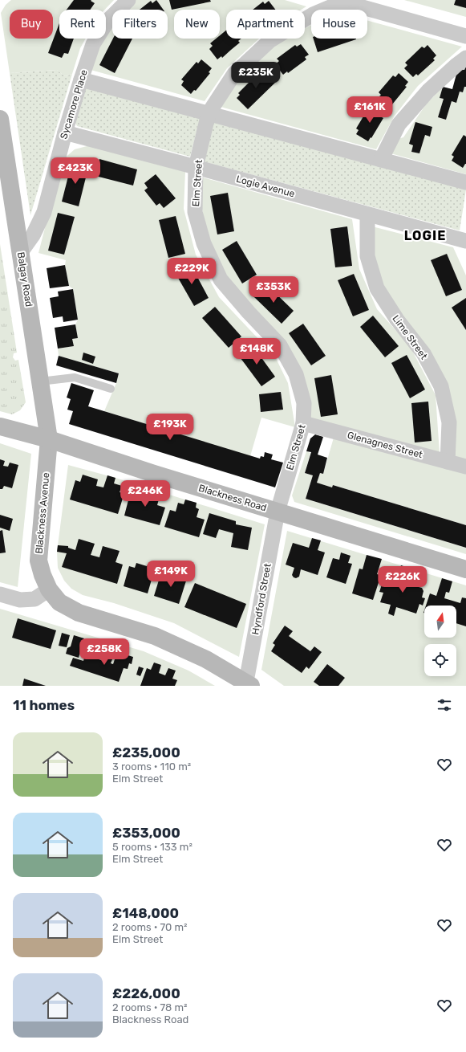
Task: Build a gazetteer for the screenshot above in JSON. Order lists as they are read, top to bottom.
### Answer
{
  "streets": {
    "street": [
      "Sycamore Place",
      "Elm Street",
      "Logie Avenue",
      "Balgay Road",
      "Lime Street",
      "Glenagnes Street",
      "Blackness Road",
      "Blackness Avenue",
      "Hyndford Street"
    ]
  },
  "crossings": [
    ["Sycamore Place", "Logie Avenue"],
    ["Sycamore Place", "Balgay Road"],
    ["Elm Street", "Logie Avenue"],
    ["Elm Street", "Glenagnes Street"],
    ["Elm Street", "Blackness Road"],
    ["Elm Street", "Hyndford Street"],
    ["Logie Avenue", "Lime Street"],
    ["Balgay Road", "Blackness Road"],
    ["Balgay Road", "Blackness Avenue"],
    ["Lime Street", "Glenagnes Street"],
    ["Blackness Road", "Blackness Avenue"],
    ["Blackness Road", "Hyndford Street"],
    ["Blackness Avenue", "Hyndford Street"]
  ],
  "districts": ["LOGIE"],
  "north": "top",
  "page": {
    "chip": [
      "Buy",
      "Rent",
      "Filters",
      "New",
      "Apartment",
      "House"
    ],
    "price": [
      "£235K",
      "£161K",
      "£423K",
      "£229K",
      "£353K",
      "£148K",
      "£193K",
      "£246K",
      "£149K",
      "£226K",
      "£258K"
    ],
    "heading": "11 homes",
    "list": [
      {
        "name": "£235,000",
        "note": "3 rooms · 110 m² · Elm Street"
      },
      {
        "name": "£353,000",
        "note": "5 rooms · 133 m² · Elm Street"
      },
      {
        "name": "£148,000",
        "note": "2 rooms · 70 m² · Elm Street"
      },
      {
        "name": "£226,000",
        "note": "2 rooms · 78 m² · Blackness Road"
      }
    ]
  }
}
